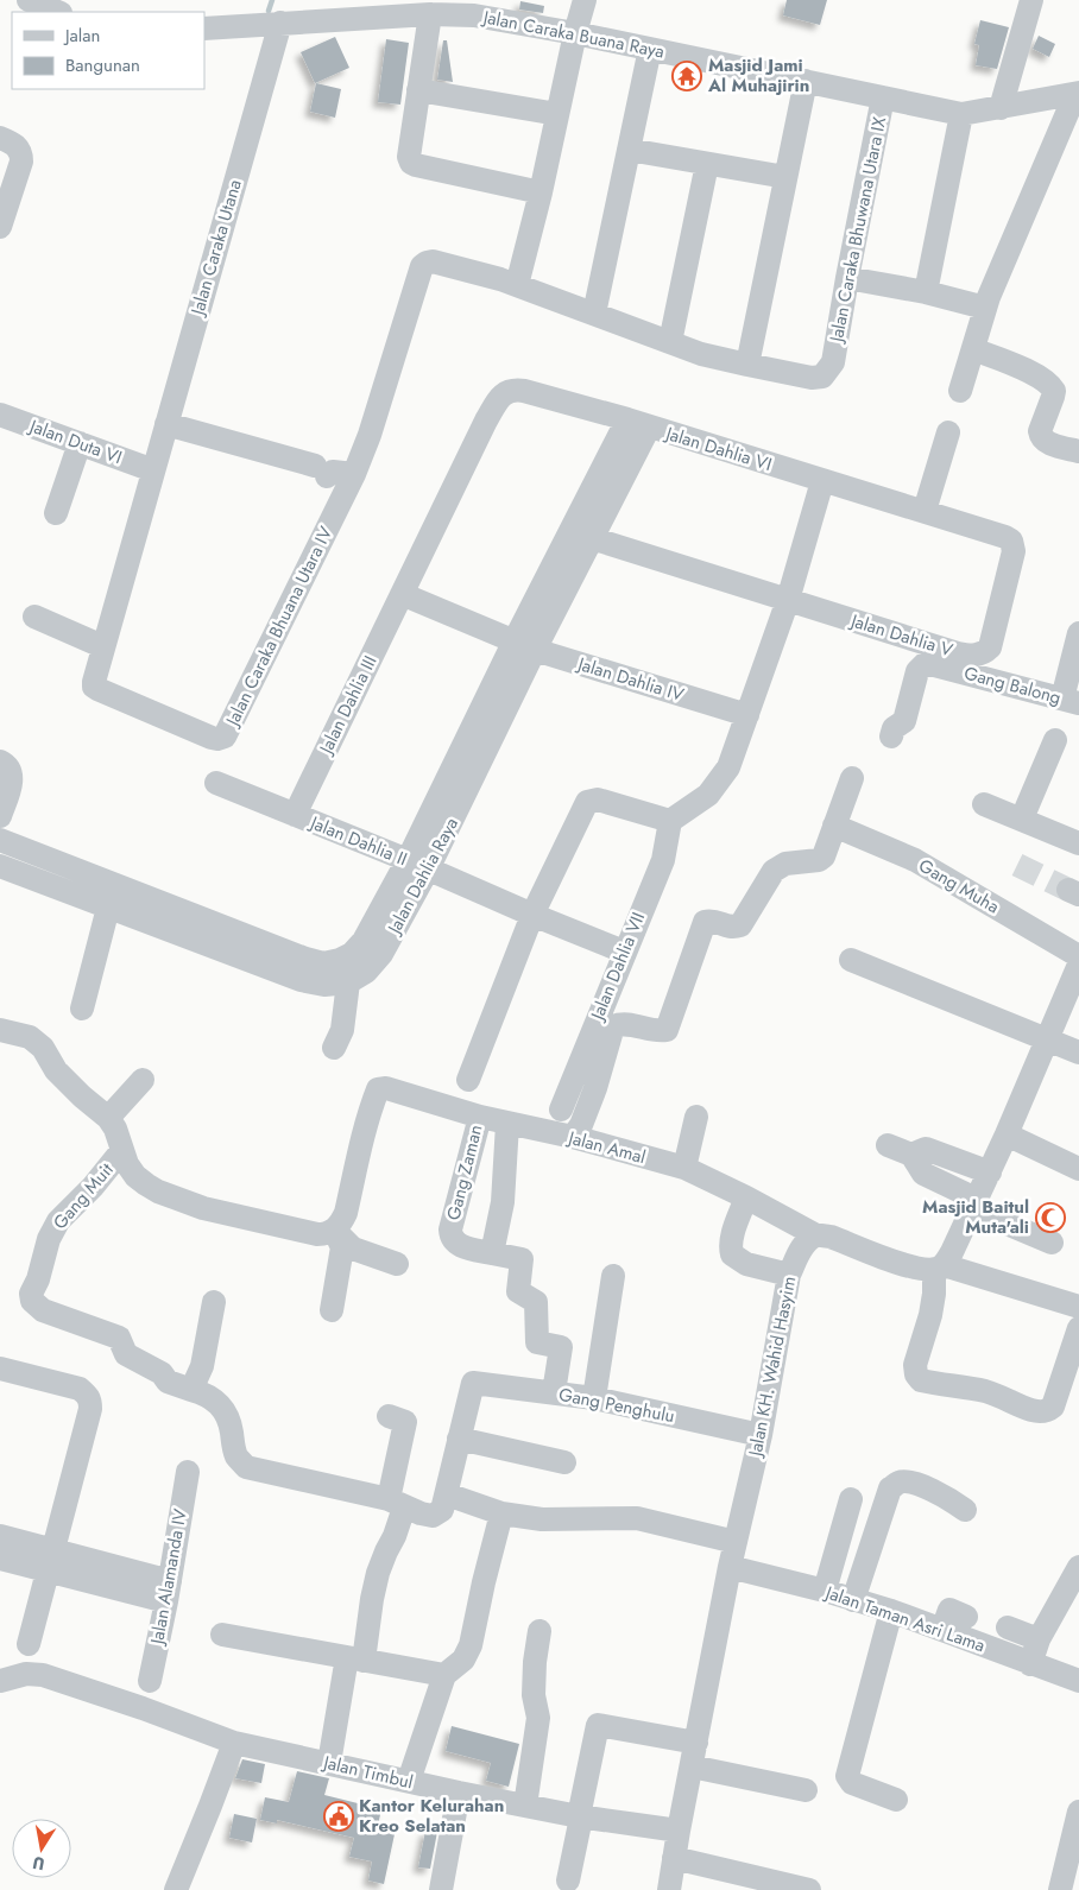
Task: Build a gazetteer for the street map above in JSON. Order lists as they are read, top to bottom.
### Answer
{
  "streets": {
    "street": [
      "Jalan Caraka Buana Raya",
      "Jalan Caraka Bhuwana Utara IX",
      "Jalan Caraka Utana",
      "Jalan Duta VI",
      "Jalan Dahlia VI",
      "Jalan Caraka Bhuana Utara IV",
      "Jalan Dahlia V",
      "Jalan Dahlia IV",
      "Gang Balong",
      "Jalan Dahlia III",
      "Jalan Dahlia II",
      "Jalan Dahlia Raya",
      "Gang Muha",
      "Jalan Dahlia VII",
      "Jalan Amal",
      "Gang Zaman",
      "Gang Muit",
      "Jalan KH. Wahid Hasyim",
      "Gang Penghulu",
      "Jalan Alamanda IV",
      "Jalan Taman Asri Lama",
      "Jalan Timbul"
    ]
  },
  "crossings": [
    ["Jalan Caraka Buana Raya", "Jalan Caraka Bhuwana Utara IX"],
    ["Jalan Caraka Buana Raya", "Jalan Caraka Utana"],
    ["Jalan Caraka Bhuwana Utara IX", "Jalan Caraka Bhuana Utara IV"],
    ["Jalan Caraka Utana", "Jalan Duta VI"],
    ["Jalan Caraka Utana", "Jalan Caraka Bhuana Utara IV"],
    ["Jalan Duta VI", "Jalan Caraka Bhuana Utara IV"],
    ["Jalan Dahlia VI", "Jalan Dahlia V"],
    ["Jalan Dahlia VI", "Jalan Dahlia III"],
    ["Jalan Dahlia VI", "Jalan Dahlia Raya"],
    ["Jalan Dahlia IV", "Jalan Dahlia Raya"],
    ["Jalan Dahlia III", "Jalan Dahlia II"],
    ["Jalan Dahlia II", "Jalan Dahlia Raya"],
    ["Jalan Dahlia II", "Jalan Dahlia VII"],
    ["Jalan Amal", "Gang Zaman"],
    ["Jalan Amal", "Jalan KH. Wahid Hasyim"],
    ["Jalan KH. Wahid Hasyim", "Gang Penghulu"],
    ["Jalan KH. Wahid Hasyim", "Jalan Taman Asri Lama"],
    ["Jalan KH. Wahid Hasyim", "Jalan Timbul"]
  ],
  "places": {
    "temple": ["Masjid Jami Al Muhajirin"],
    "mosque": ["Masjid Baitul Muta'ali"],
    "public building": ["Kantor Kelurahan Kreo Selatan"]
  },
  "legend": ["Jalan", "Bangunan"],
  "north": "bottom"
}
